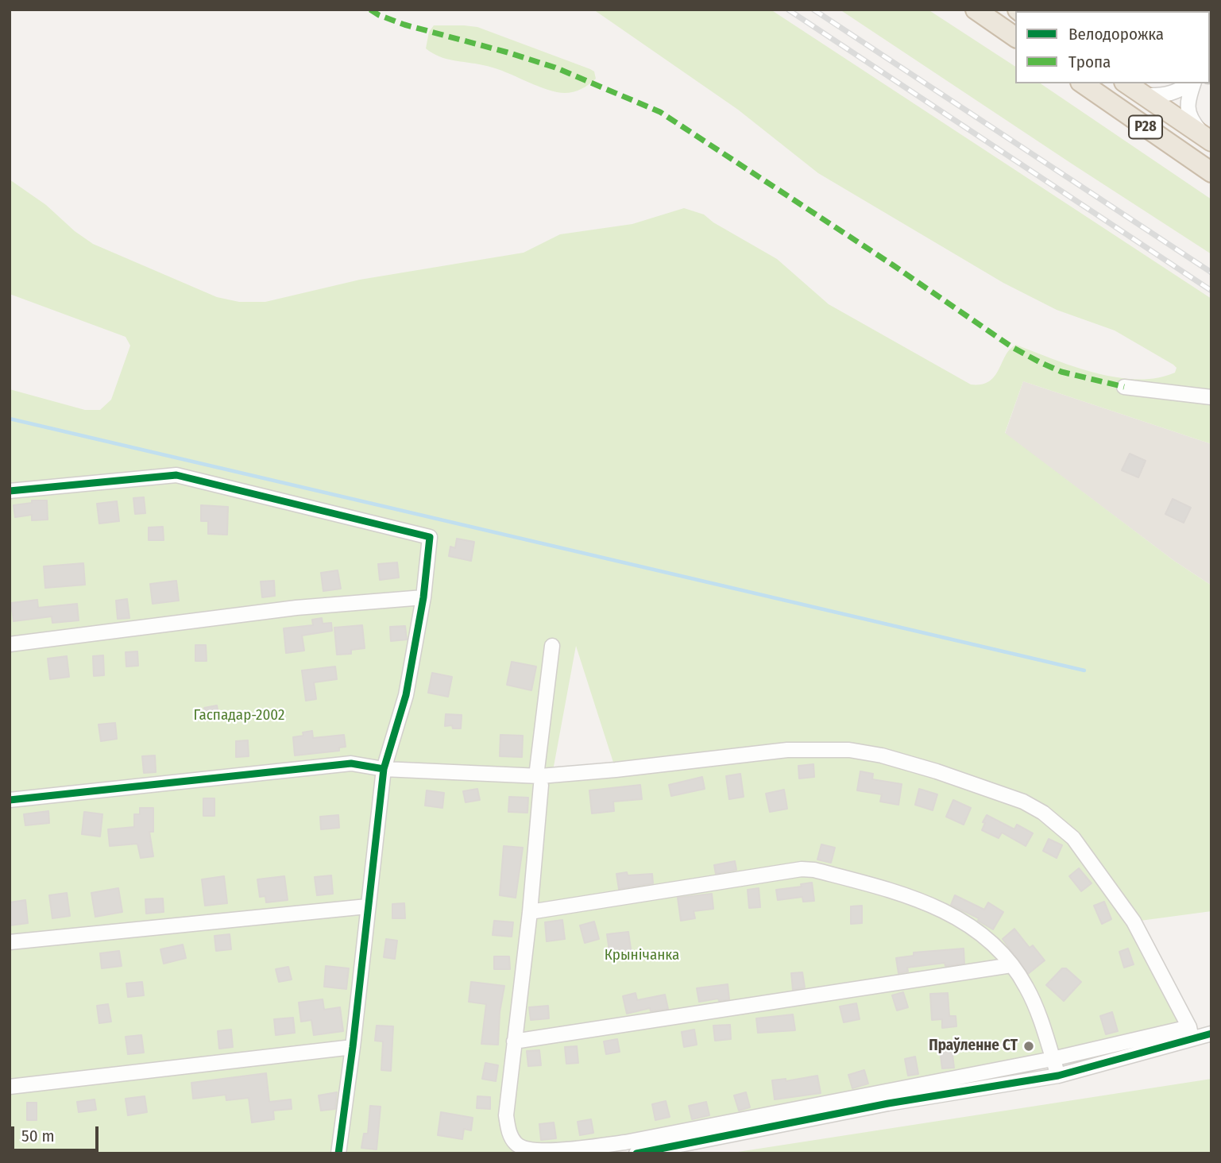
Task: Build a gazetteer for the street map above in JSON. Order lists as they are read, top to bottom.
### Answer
{
  "streets": {
    "highway": ["Р28"]
  },
  "parks": ["Гаспадар-2002", "Крынічанка"],
  "places": ["Праўленне СТ"],
  "legend": ["Велодорожка", "Тропа"],
  "scale_bar": "50 m"
}
